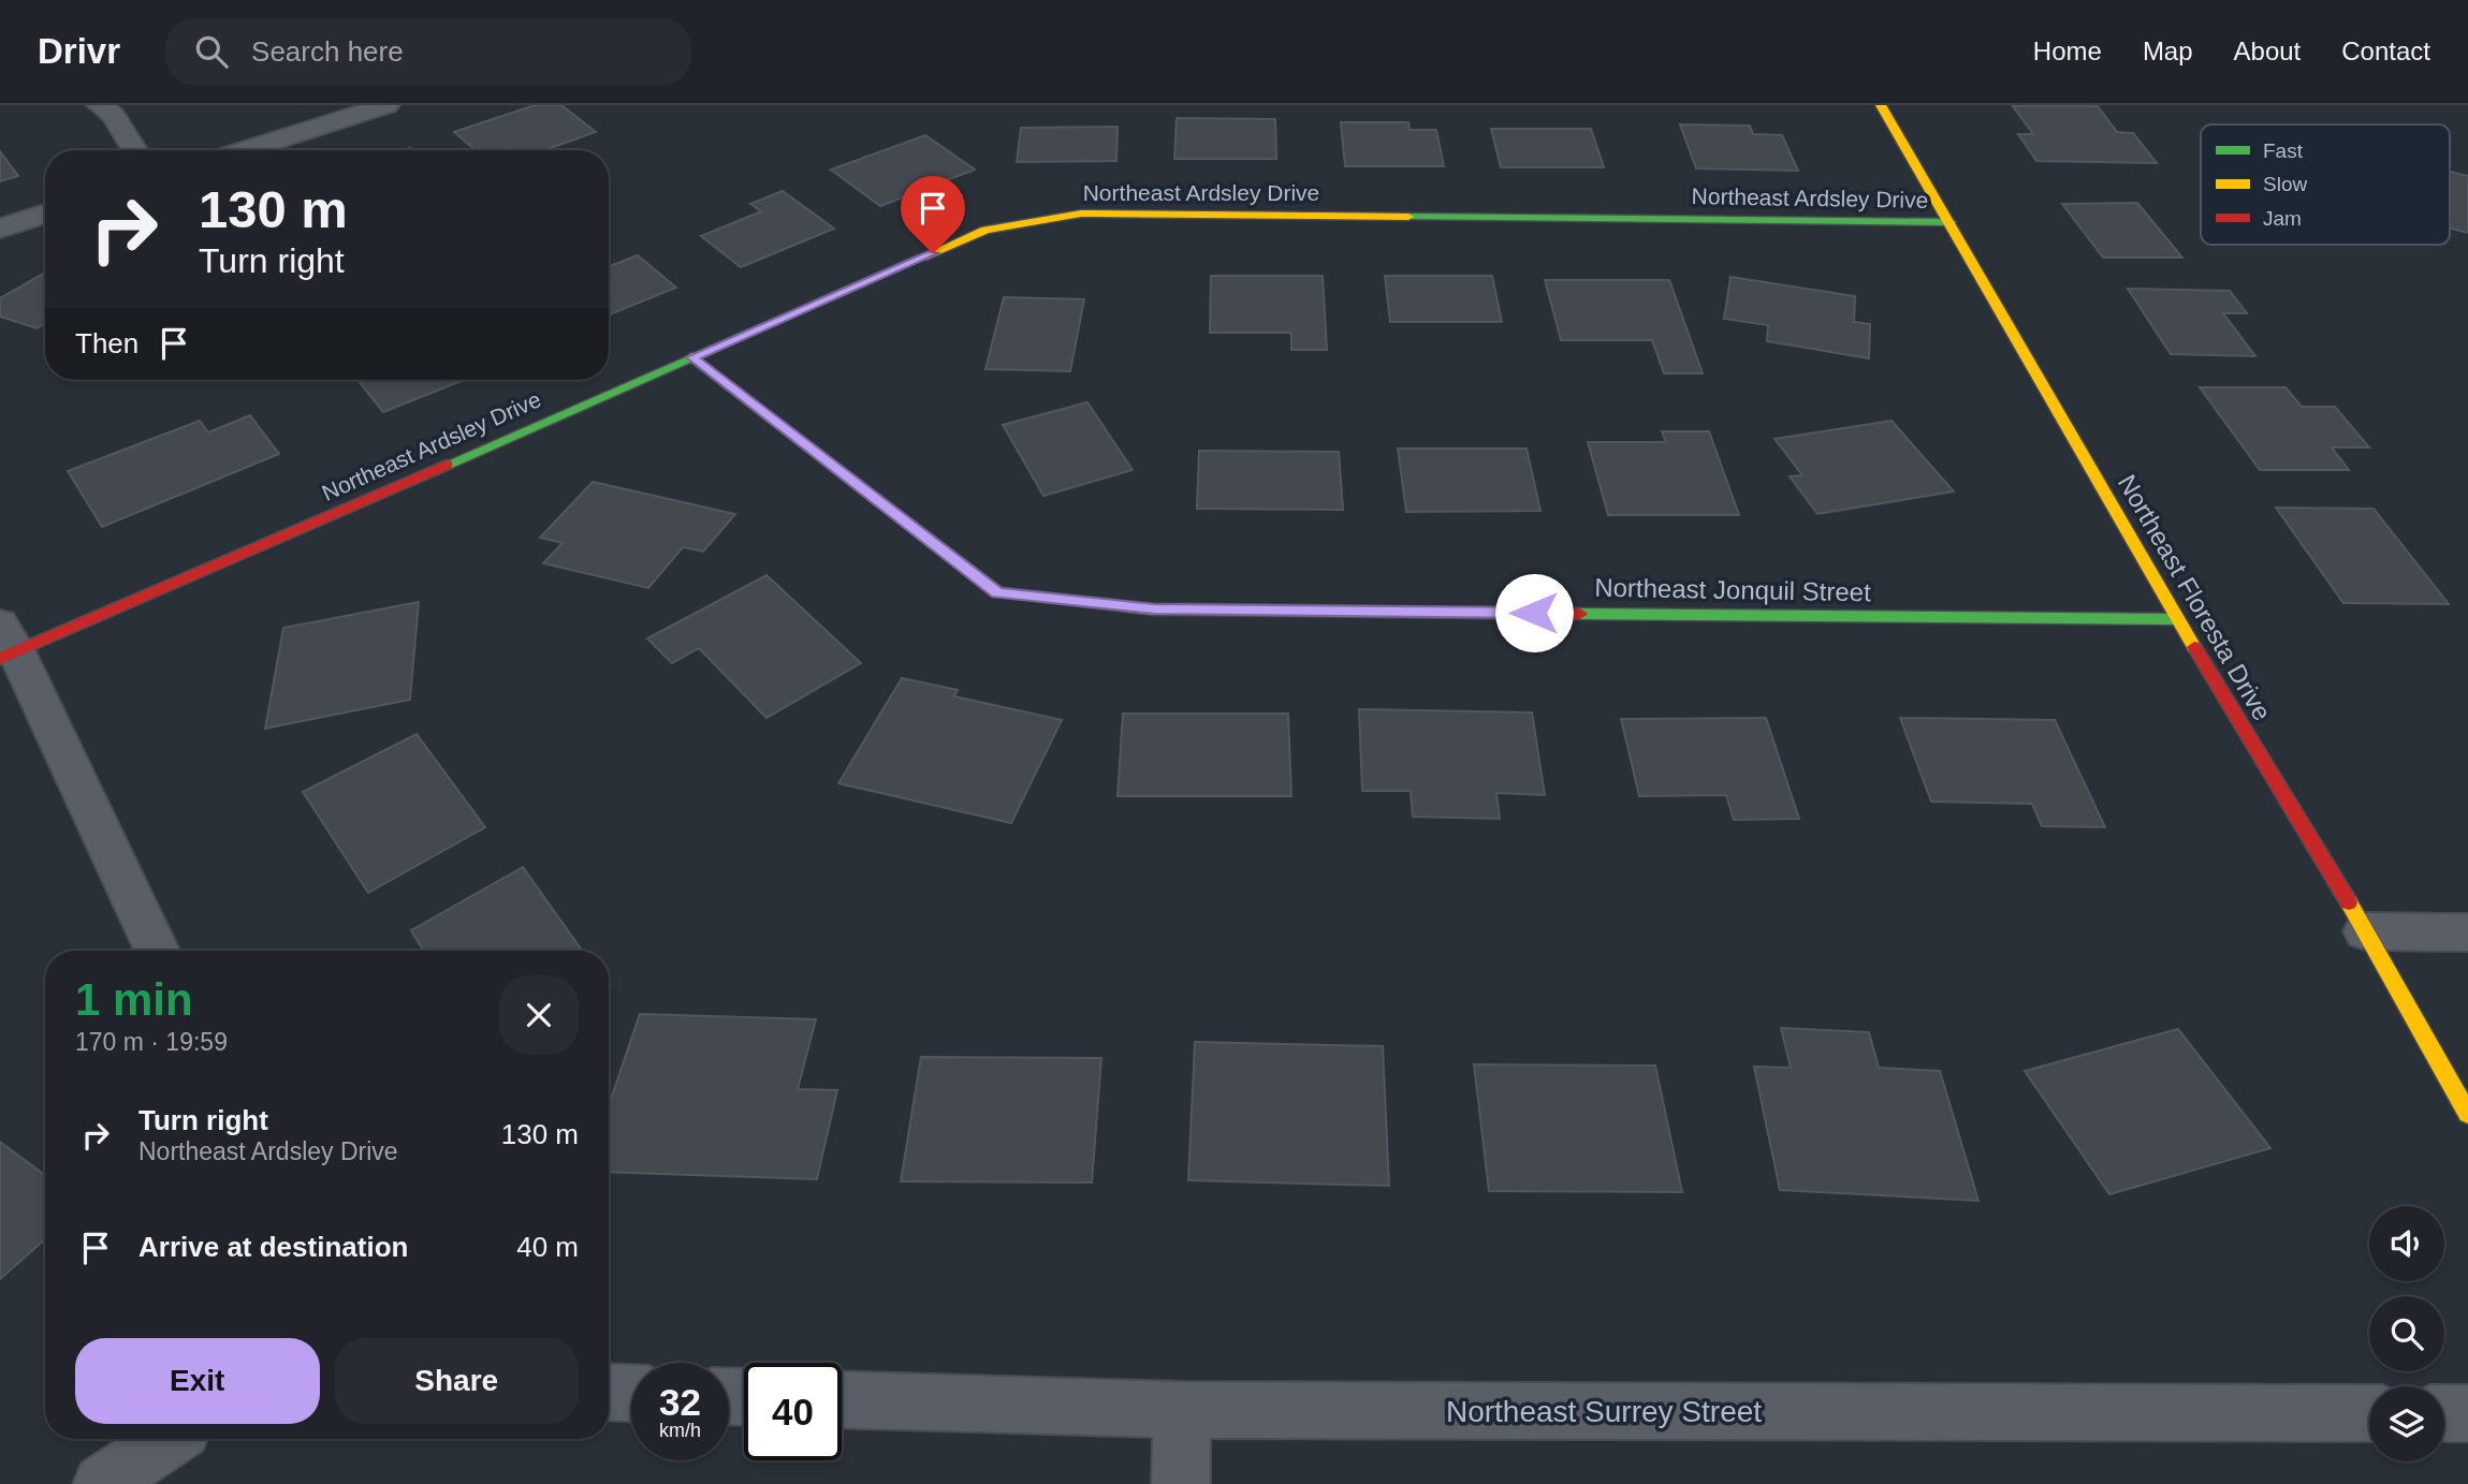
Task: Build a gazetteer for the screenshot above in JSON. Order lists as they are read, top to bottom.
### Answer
{
  "streets": {
    "street": [
      "Northeast Ardsley Drive",
      "Northeast Jonquil Street",
      "Northeast Floresta Drive",
      "Northeast Surrey Street"
    ]
  },
  "crossings": [
    ["Northeast Ardsley Drive", "Northeast Jonquil Street"],
    ["Northeast Ardsley Drive", "Northeast Floresta Drive"],
    ["Northeast Jonquil Street", "Northeast Floresta Drive"]
  ],
  "legend": ["Fast", "Slow", "Jam"],
  "page": {
    "header": "Drivr",
    "search": "Search here",
    "nav": [
      "Home",
      "Map",
      "About",
      "Contact"
    ],
    "turn": ["130 m", "Turn right"],
    "then": "Then",
    "heading": ["1 min", "170 m · 19:59"],
    "list": [
      {
        "name": "Turn right",
        "note": "Northeast Ardsley Drive",
        "value": "130 m"
      },
      {
        "name": "Arrive at destination",
        "value": "40 m"
      }
    ],
    "buttons": ["Exit", "Share"],
    "speed": "32 km/h",
    "limit": "40"
  }
}
